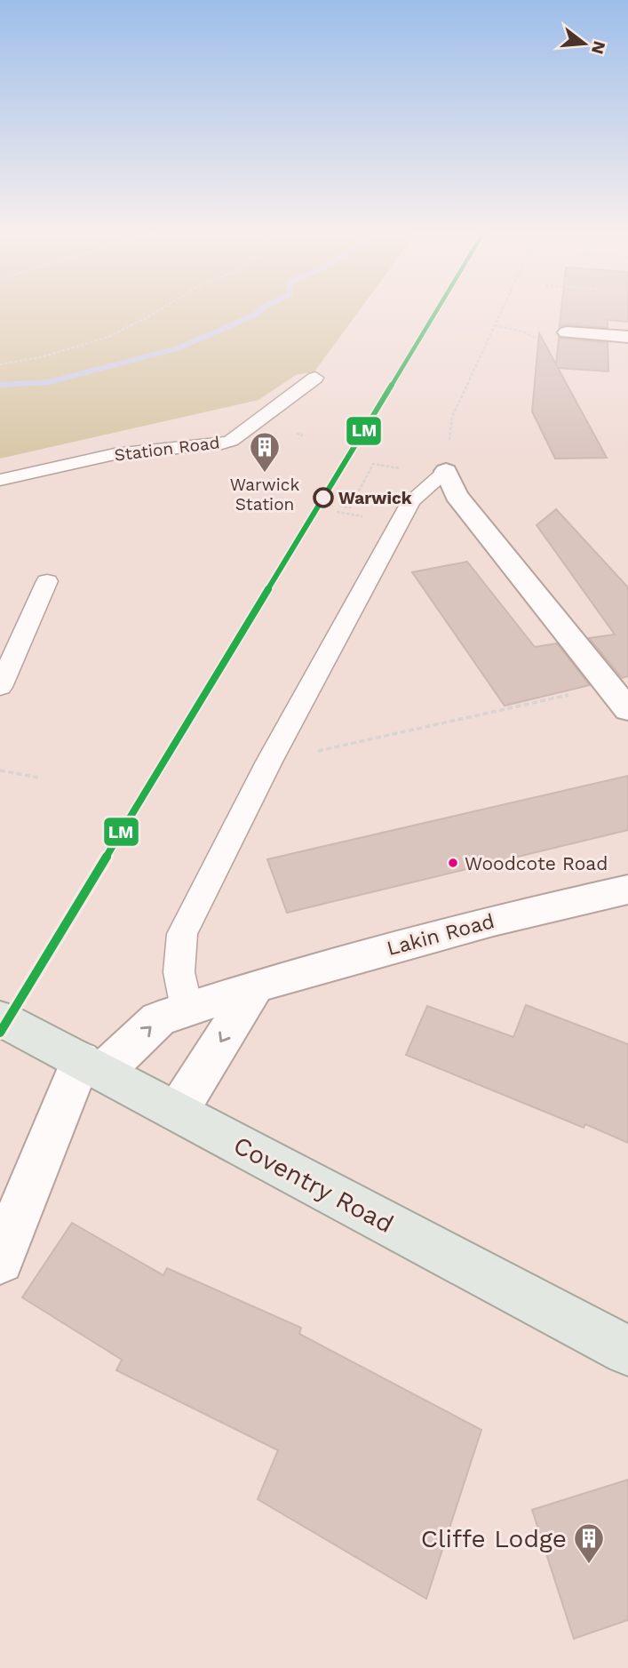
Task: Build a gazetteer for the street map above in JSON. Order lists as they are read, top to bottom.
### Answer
{
  "streets": {
    "main road": ["Coventry Road"],
    "street": ["Lakin Road"],
    "lane": ["Station Road"]
  },
  "crossings": [
    ["Lakin Road", "Coventry Road"]
  ],
  "places": {
    "building": ["Warwick Station", "Cliffe Lodge"],
    "other": ["Warwick", "Woodcote Road"]
  },
  "lines": ["transit line LM"],
  "north": "right"
}
